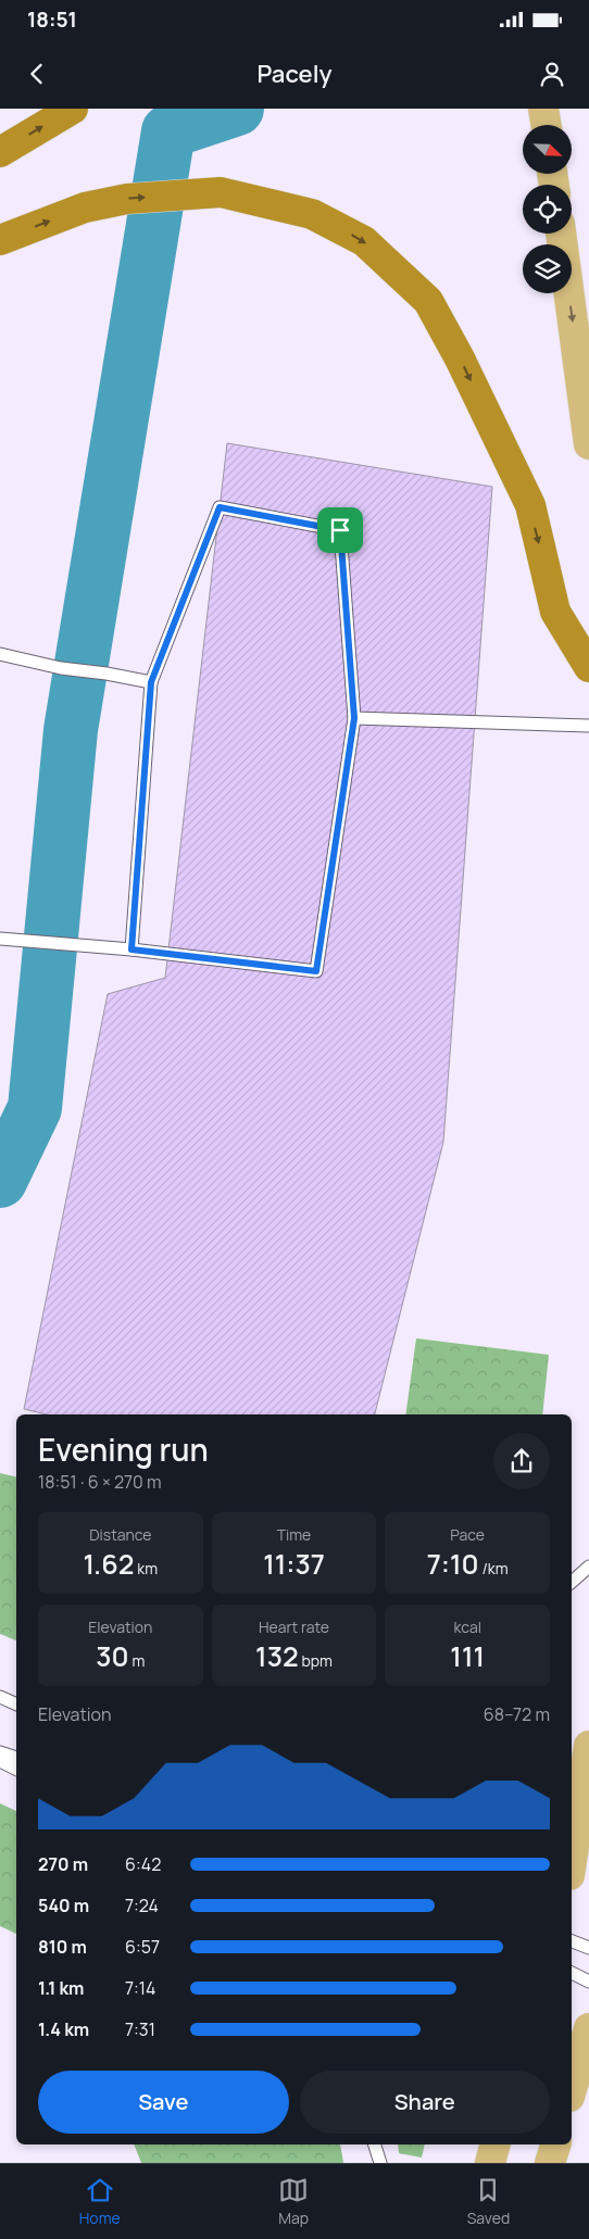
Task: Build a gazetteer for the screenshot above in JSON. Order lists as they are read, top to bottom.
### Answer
{
  "north": "bottom right",
  "page": {
    "status": "18:51",
    "header": "Pacely",
    "heading": ["Evening run", "18:51 · 6 × 270 m"],
    "stats": [
      ["Distance", "1.62 km"],
      ["Time", "11:37"],
      ["Pace", "7:10 /km"],
      ["Elevation", "30 m"],
      ["Heart rate", "132 bpm"],
      ["kcal", "111"]
    ],
    "chart": ["Elevation", "68–72 m"],
    "list": [
      {
        "name": "270 m",
        "note": "6:42"
      },
      {
        "name": "540 m",
        "note": "7:24"
      },
      {
        "name": "810 m",
        "note": "6:57"
      },
      {
        "name": "1.1 km",
        "note": "7:14"
      },
      {
        "name": "1.4 km",
        "note": "7:31"
      }
    ],
    "buttons": ["Save", "Share"],
    "tabs": ["Home", "Map", "Saved"]
  }
}
